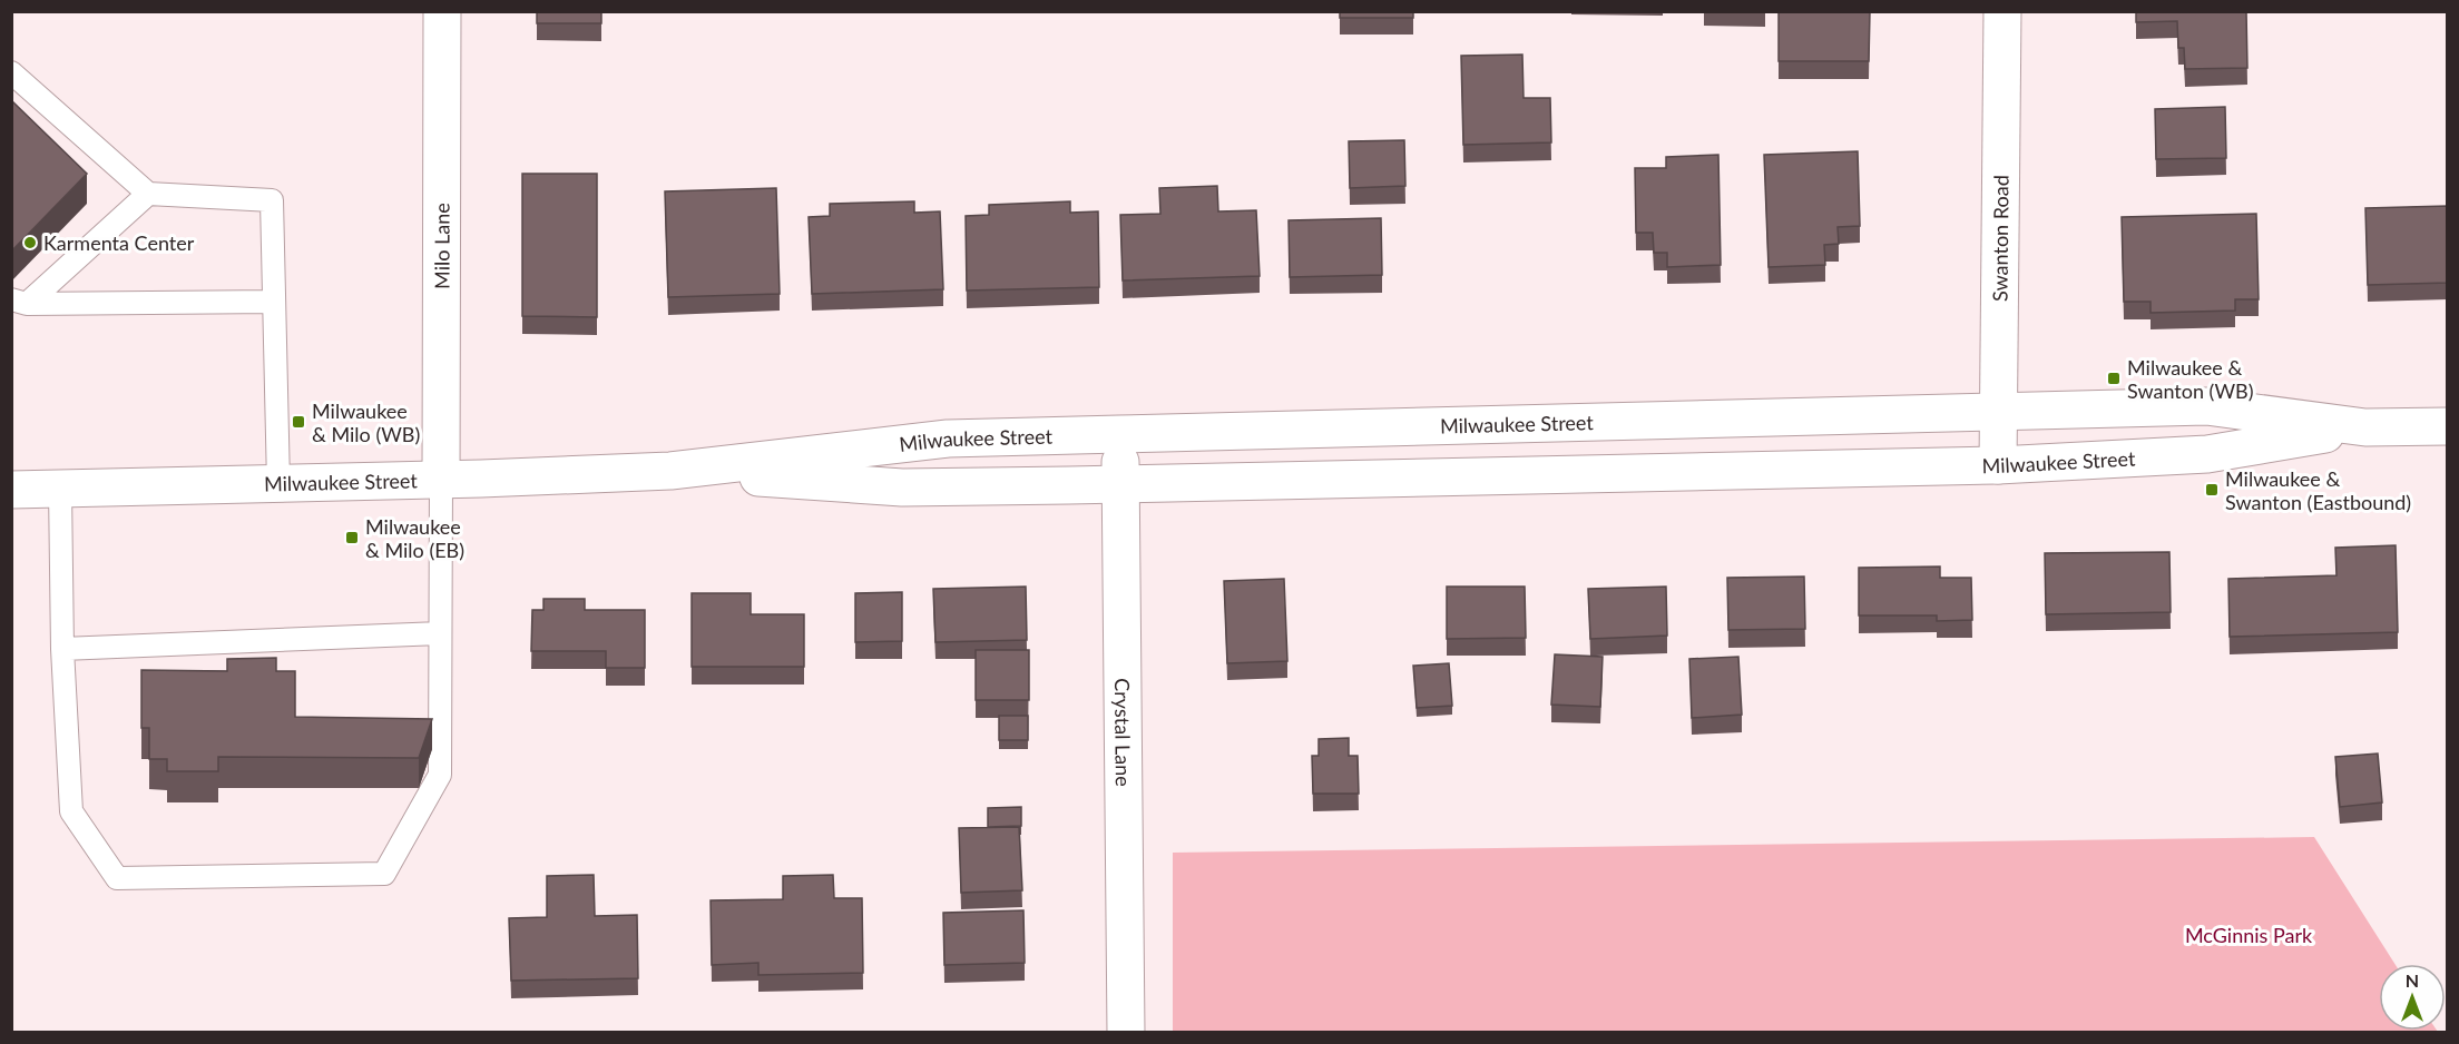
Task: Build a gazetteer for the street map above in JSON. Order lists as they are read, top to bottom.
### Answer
{
  "streets": {
    "street": [
      "Swanton Road",
      "Milo Lane",
      "Milwaukee Street",
      "Crystal Lane"
    ]
  },
  "crossings": [
    ["Swanton Road", "Milwaukee Street"],
    ["Milo Lane", "Milwaukee Street"],
    ["Milwaukee Street", "Crystal Lane"]
  ],
  "parks": ["McGinnis Park"],
  "places": {
    "other": ["Karmenta Center"],
    "transit": [
      "Milwaukee & Swanton (WB)",
      "Milwaukee & Milo (WB)",
      "Milwaukee & Swanton (Eastbound)",
      "Milwaukee & Milo (EB)"
    ]
  },
  "north": "top"
}
